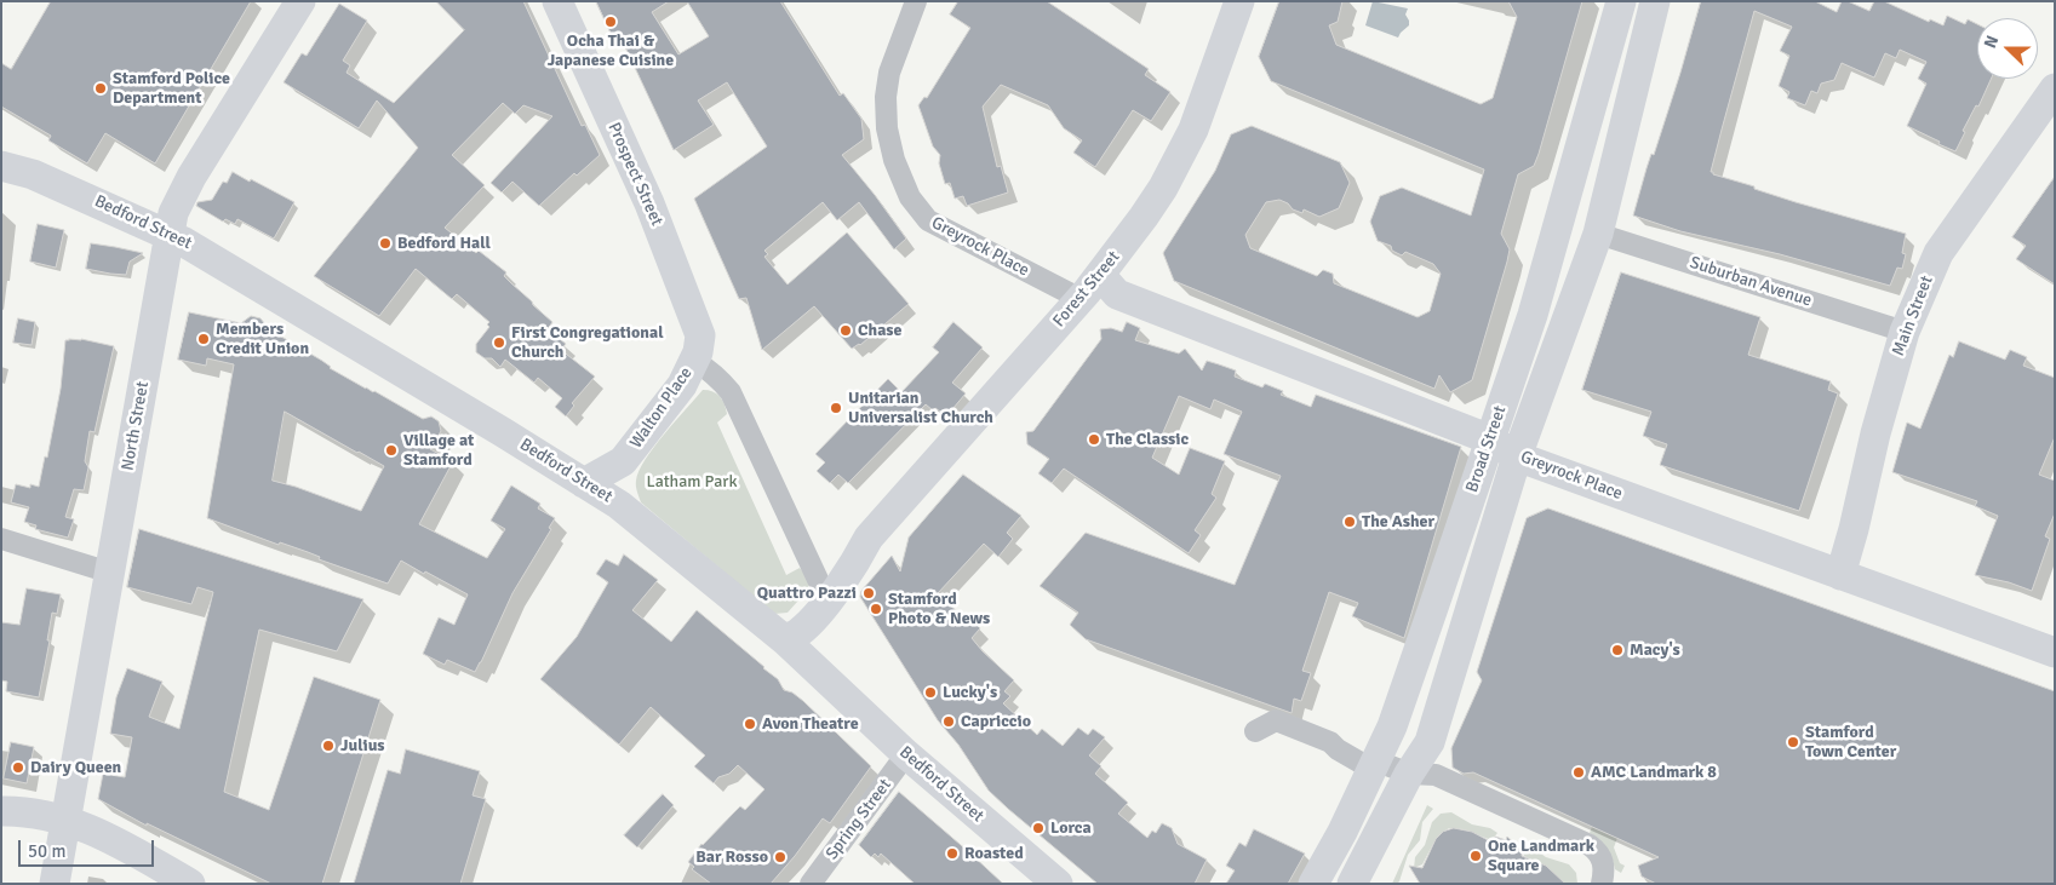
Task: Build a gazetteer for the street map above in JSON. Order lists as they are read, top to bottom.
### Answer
{
  "streets": {
    "main road": [
      "Prospect Street",
      "Bedford Street",
      "Greyrock Place",
      "Forest Street",
      "Main Street",
      "Walton Place",
      "North Street",
      "Broad Street"
    ],
    "street": ["Suburban Avenue", "Spring Street"]
  },
  "crossings": [
    ["Prospect Street", "Walton Place"],
    ["Bedford Street", "Forest Street"],
    ["Bedford Street", "Walton Place"],
    ["Bedford Street", "North Street"],
    ["Bedford Street", "Spring Street"],
    ["Greyrock Place", "Forest Street"],
    ["Greyrock Place", "Main Street"],
    ["Greyrock Place", "Broad Street"],
    ["Suburban Avenue", "Main Street"],
    ["Suburban Avenue", "Broad Street"]
  ],
  "parks": ["Latham Park"],
  "places": [
    "Ocha Thai & Japanese Cuisine",
    "Stamford Police Department",
    "Bedford Hall",
    "Chase",
    "Members Credit Union",
    "First Congregational Church",
    "Unitarian Universalist Church",
    "The Classic",
    "Village at Stamford",
    "The Asher",
    "Quattro Pazzi",
    "Stamford Photo & News",
    "Macy's",
    "Lucky's",
    "Capriccio",
    "Avon Theatre",
    "Stamford Town Center",
    "Julius",
    "Dairy Queen",
    "AMC Landmark 8",
    "Lorca",
    "Roasted",
    "One Landmark Square",
    "Bar Rosso"
  ],
  "scale_bar": "50 m",
  "north": "left"
}
